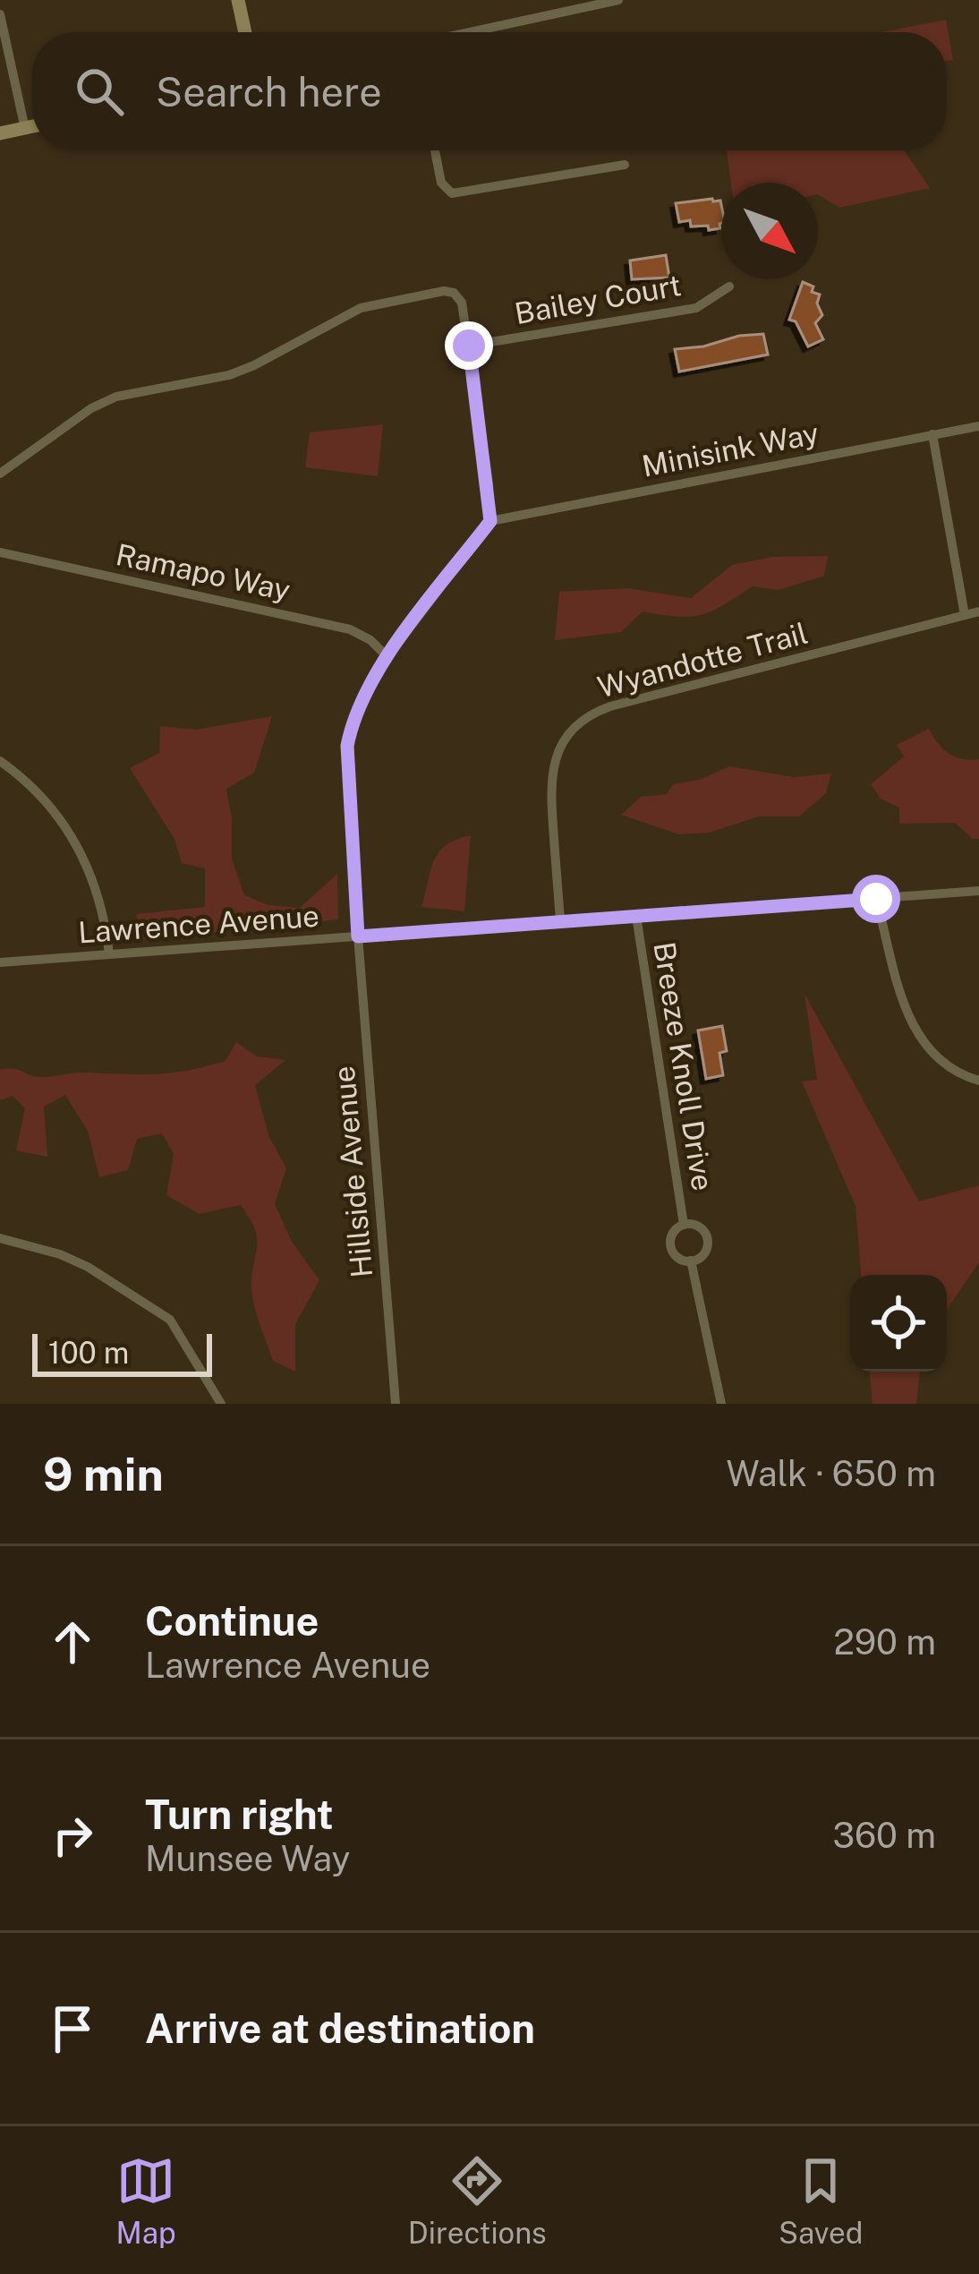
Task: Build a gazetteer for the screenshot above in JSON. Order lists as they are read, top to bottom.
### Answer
{
  "streets": {
    "street": [
      "Bailey Court",
      "Minisink Way",
      "Ramapo Way",
      "Wyandotte Trail",
      "Lawrence Avenue",
      "Breeze Knoll Drive",
      "Hillside Avenue"
    ]
  },
  "crossings": [
    ["Minisink Way", "Hillside Avenue"],
    ["Ramapo Way", "Hillside Avenue"],
    ["Wyandotte Trail", "Lawrence Avenue"],
    ["Lawrence Avenue", "Breeze Knoll Drive"],
    ["Lawrence Avenue", "Hillside Avenue"]
  ],
  "scale_bar": "100 m",
  "north": "bottom right",
  "page": {
    "search": "Search here",
    "scale": "100 m",
    "heading": ["9 min", "Walk · 650 m"],
    "list": [
      ["Continue", "Lawrence Avenue", "290 m"],
      ["Turn right", "Munsee Way", "360 m"],
      "Arrive at destination"
    ],
    "nav": ["Map", "Directions", "Saved"]
  }
}
